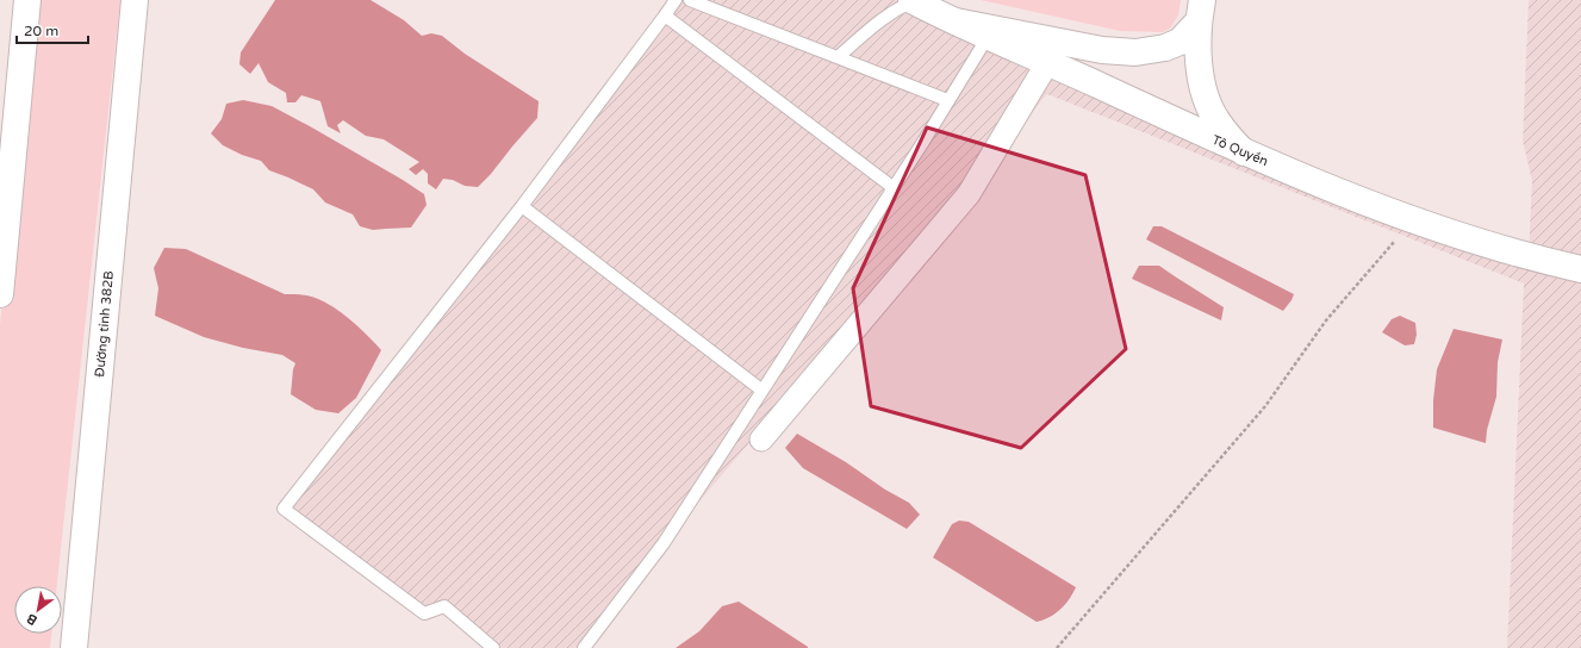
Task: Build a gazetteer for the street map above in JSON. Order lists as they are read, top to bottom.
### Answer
{
  "streets": {
    "main road": ["Tô Quyền", "Đường tỉnh 382B"]
  },
  "scale_bar": "20 m",
  "north": "bottom left"
}
